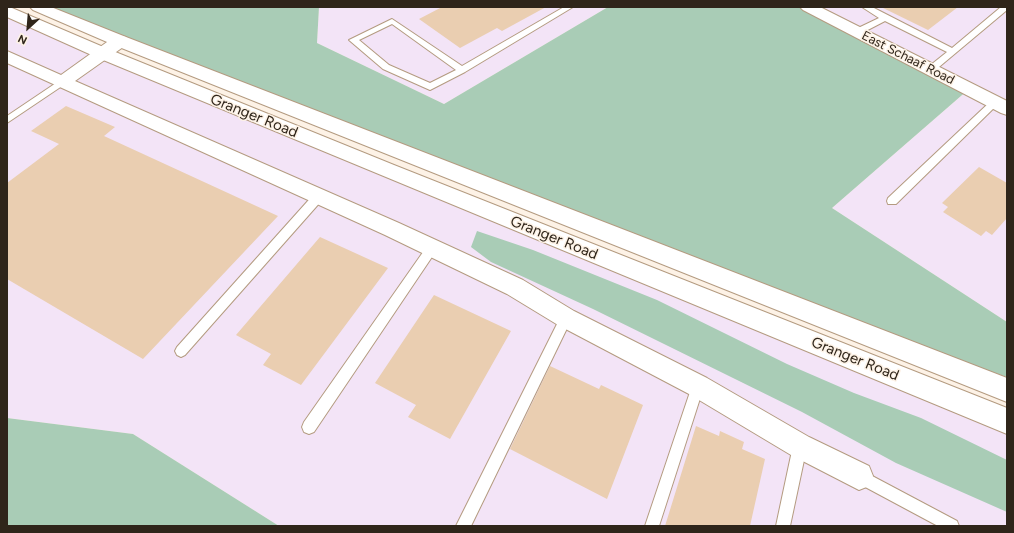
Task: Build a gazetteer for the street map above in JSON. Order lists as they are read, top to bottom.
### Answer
{
  "streets": {
    "main road": ["East Schaaf Road", "Granger Road"]
  },
  "north": "bottom left"
}
